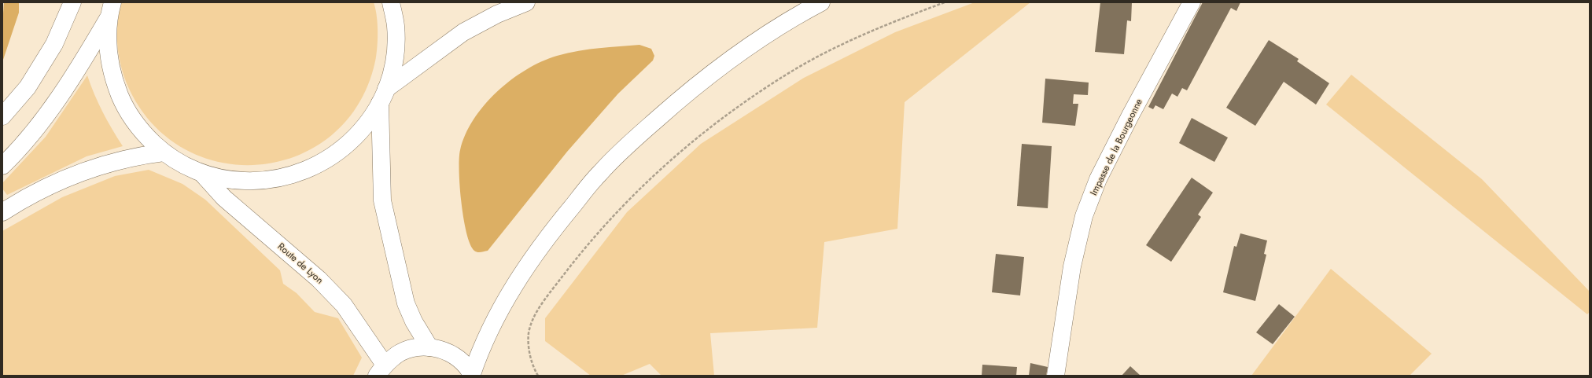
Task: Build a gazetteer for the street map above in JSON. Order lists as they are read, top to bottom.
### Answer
{
  "streets": {
    "main road": ["Impasse de la Bourgeonne", "Route de Lyon"]
  }
}
